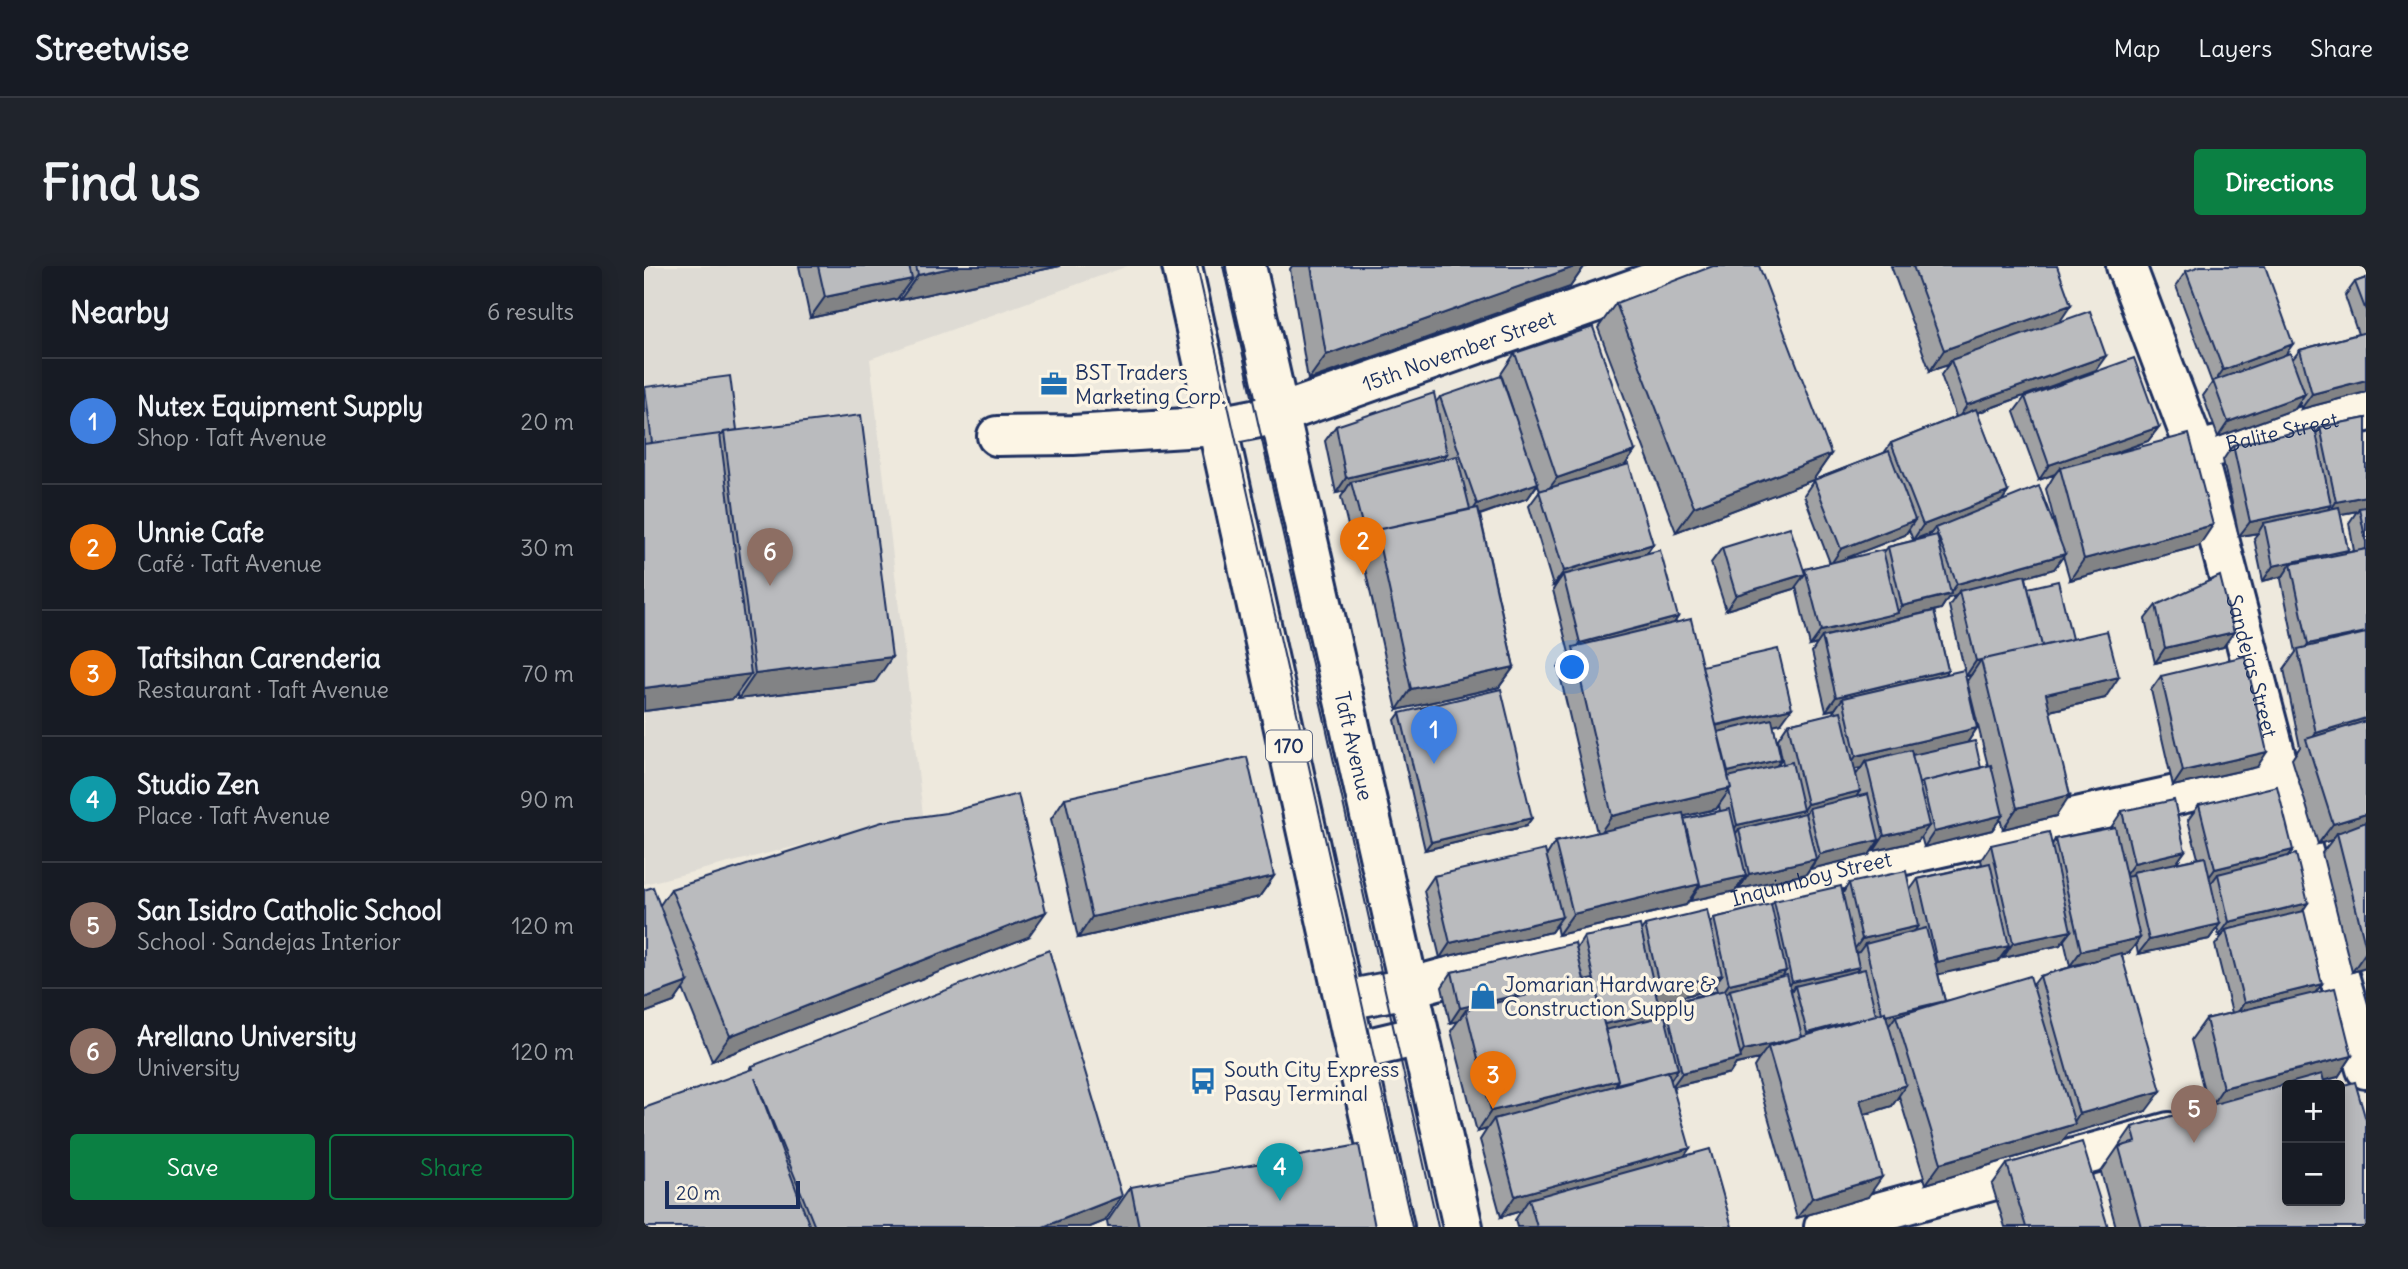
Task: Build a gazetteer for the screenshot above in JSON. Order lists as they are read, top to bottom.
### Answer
{
  "streets": {
    "street": [
      "15th November Street",
      "Balite Street",
      "Sandejas Street",
      "170",
      "Taft Avenue",
      "Inquimboy Street"
    ]
  },
  "crossings": [
    ["15th November Street", "170"],
    ["15th November Street", "Taft Avenue"],
    ["Balite Street", "Sandejas Street"],
    ["Sandejas Street", "Inquimboy Street"],
    ["170", "Inquimboy Street"],
    ["Taft Avenue", "Inquimboy Street"]
  ],
  "places": {
    "office": ["BST Traders Marketing Corp."],
    "shop": ["Jomarian Hardware & Construction Supply"],
    "bus stop": ["South City Express Pasay Terminal"]
  },
  "scale_bar": "20 m",
  "page": {
    "header": "Streetwise",
    "nav": ["Map", "Layers", "Share"],
    "buttons": [
      "Directions",
      ["Save", "Share"]
    ],
    "title": "Find us",
    "heading": ["Nearby", "6 results"],
    "list": [
      {
        "mark": "1",
        "name": "Nutex Equipment Supply",
        "note": "Shop · Taft Avenue",
        "value": "20 m"
      },
      {
        "mark": "2",
        "name": "Unnie Cafe",
        "note": "Café · Taft Avenue",
        "value": "30 m"
      },
      {
        "mark": "3",
        "name": "Taftsihan Carenderia",
        "note": "Restaurant · Taft Avenue",
        "value": "70 m"
      },
      {
        "mark": "4",
        "name": "Studio Zen",
        "note": "Place · Taft Avenue",
        "value": "90 m"
      },
      {
        "mark": "5",
        "name": "San Isidro Catholic School",
        "note": "School · Sandejas Interior",
        "value": "120 m"
      },
      {
        "mark": "6",
        "name": "Arellano University",
        "note": "University",
        "value": "120 m"
      }
    ],
    "pins": [
      "2",
      "6",
      "1",
      "3",
      "5",
      "4"
    ],
    "map_buttons": ["+", "−"],
    "scale": "20 m"
  }
}
